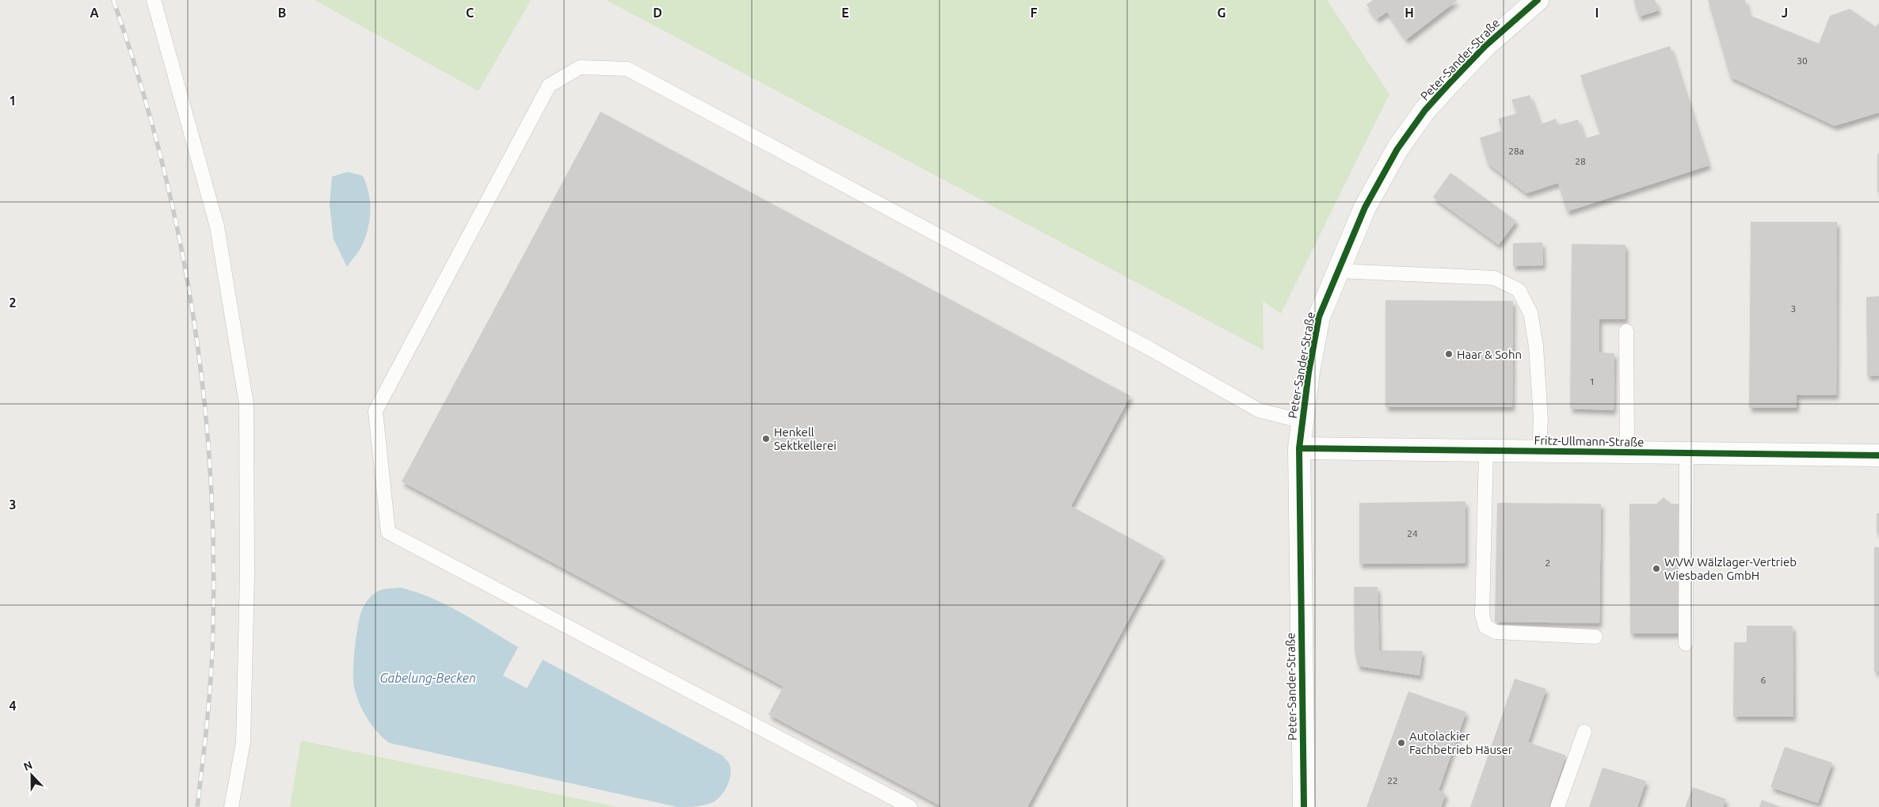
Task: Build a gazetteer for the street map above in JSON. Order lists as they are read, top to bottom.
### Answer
{
  "streets": {
    "street": ["Peter-Sander-Straße", "Fritz-Ullmann-Straße"]
  },
  "crossings": [
    ["Peter-Sander-Straße", "Fritz-Ullmann-Straße"]
  ],
  "water": ["Gabelung-Becken"],
  "places": [
    "Haar & Sohn",
    "Henkell Sektkellerei",
    "WVW Wälzlager-Vertrieb Wiesbaden GmbH",
    "Autolackier Fachbetrieb Häuser"
  ],
  "house_numbers": [
    "30",
    "28a",
    "28",
    "3",
    "1",
    "24",
    "2",
    "6",
    "22"
  ],
  "north": "top",
  "grid": {
    "columns": [
      "A",
      "B",
      "C",
      "D",
      "E",
      "F",
      "G",
      "H",
      "I",
      "J"
    ],
    "rows": [
      "1",
      "2",
      "3",
      "4"
    ]
  }
}
